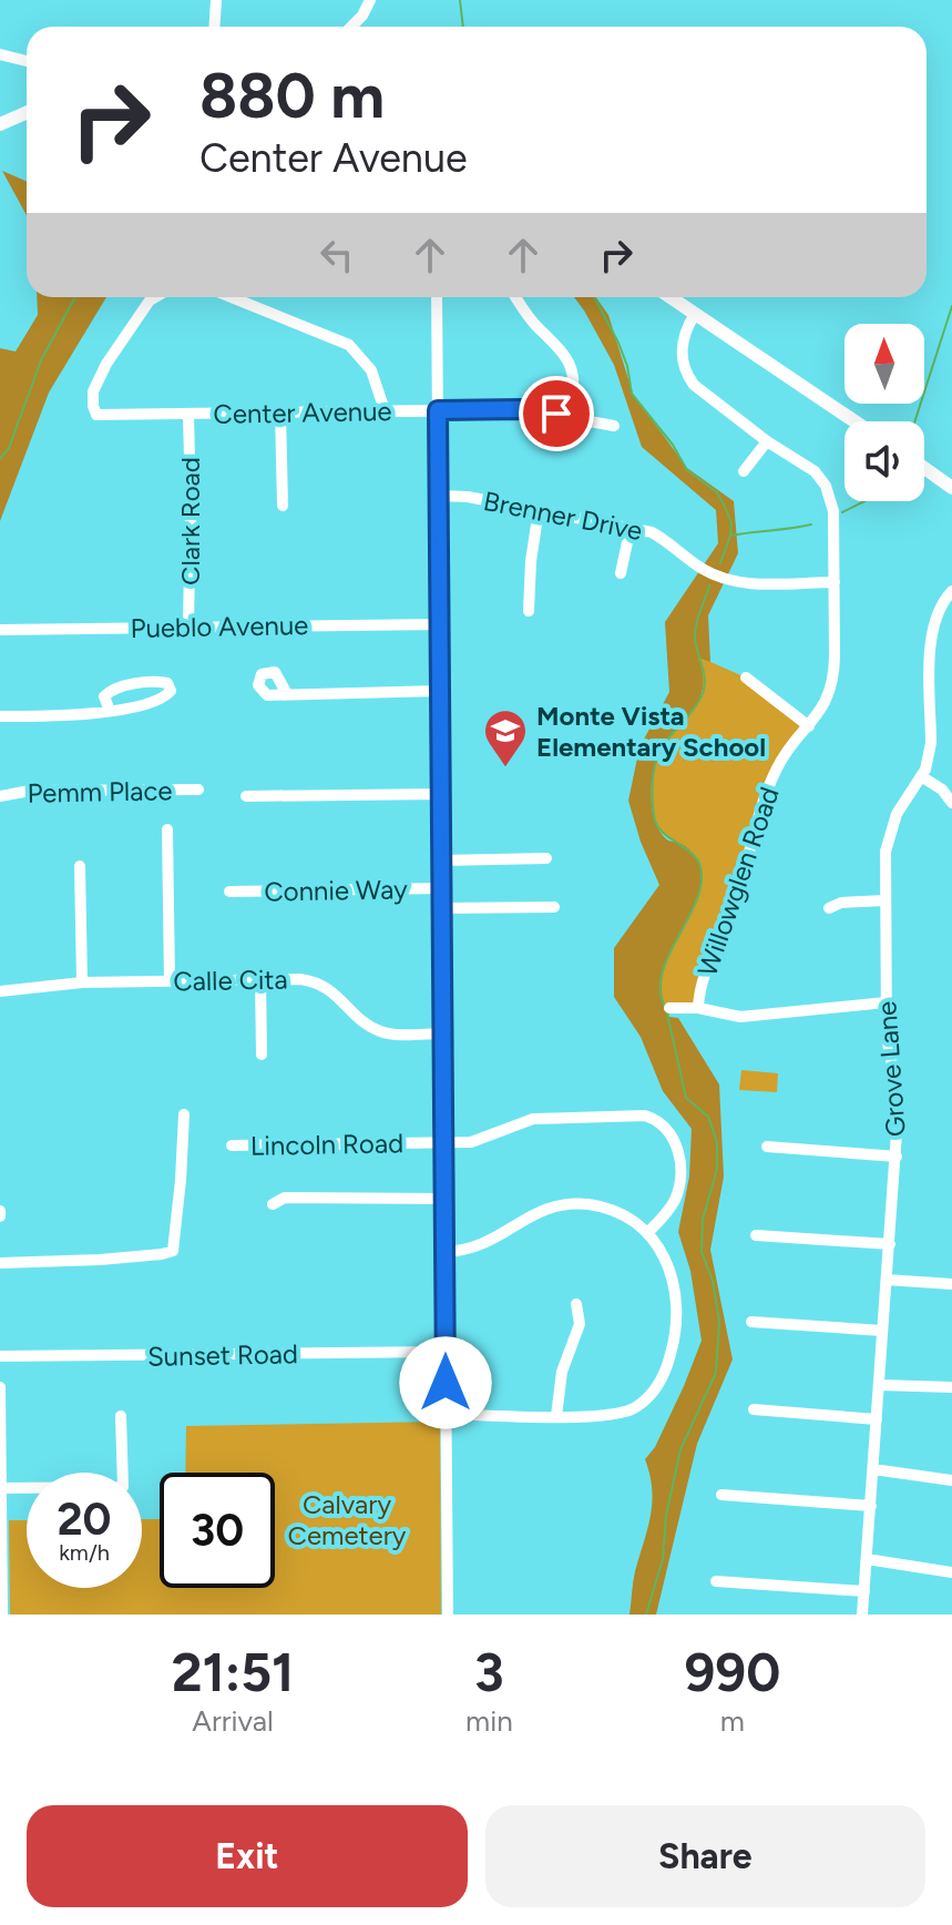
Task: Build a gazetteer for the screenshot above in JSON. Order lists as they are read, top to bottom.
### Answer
{
  "streets": {
    "street": [
      "Center Avenue",
      "Brenner Drive",
      "Clark Road",
      "Pueblo Avenue",
      "Pemm Place",
      "Willowglen Road",
      "Connie Way",
      "Calle Cita",
      "Grove Lane",
      "Lincoln Road",
      "Sunset Road"
    ]
  },
  "crossings": [
    ["Center Avenue", "Clark Road"],
    ["Brenner Drive", "Willowglen Road"],
    ["Clark Road", "Pueblo Avenue"],
    ["Lincoln Road", "Sunset Road"]
  ],
  "parks": ["Calvary Cemetery"],
  "places": {
    "school or university": ["Monte Vista Elementary School"]
  },
  "north": "top",
  "page": {
    "turn": ["880 m", "Center Avenue"],
    "speed": "20 km/h",
    "limit": "30",
    "eta": [
      "21:51",
      "Arrival",
      "3",
      "min",
      "990",
      "m"
    ],
    "buttons": ["Exit", "Share"]
  }
}
